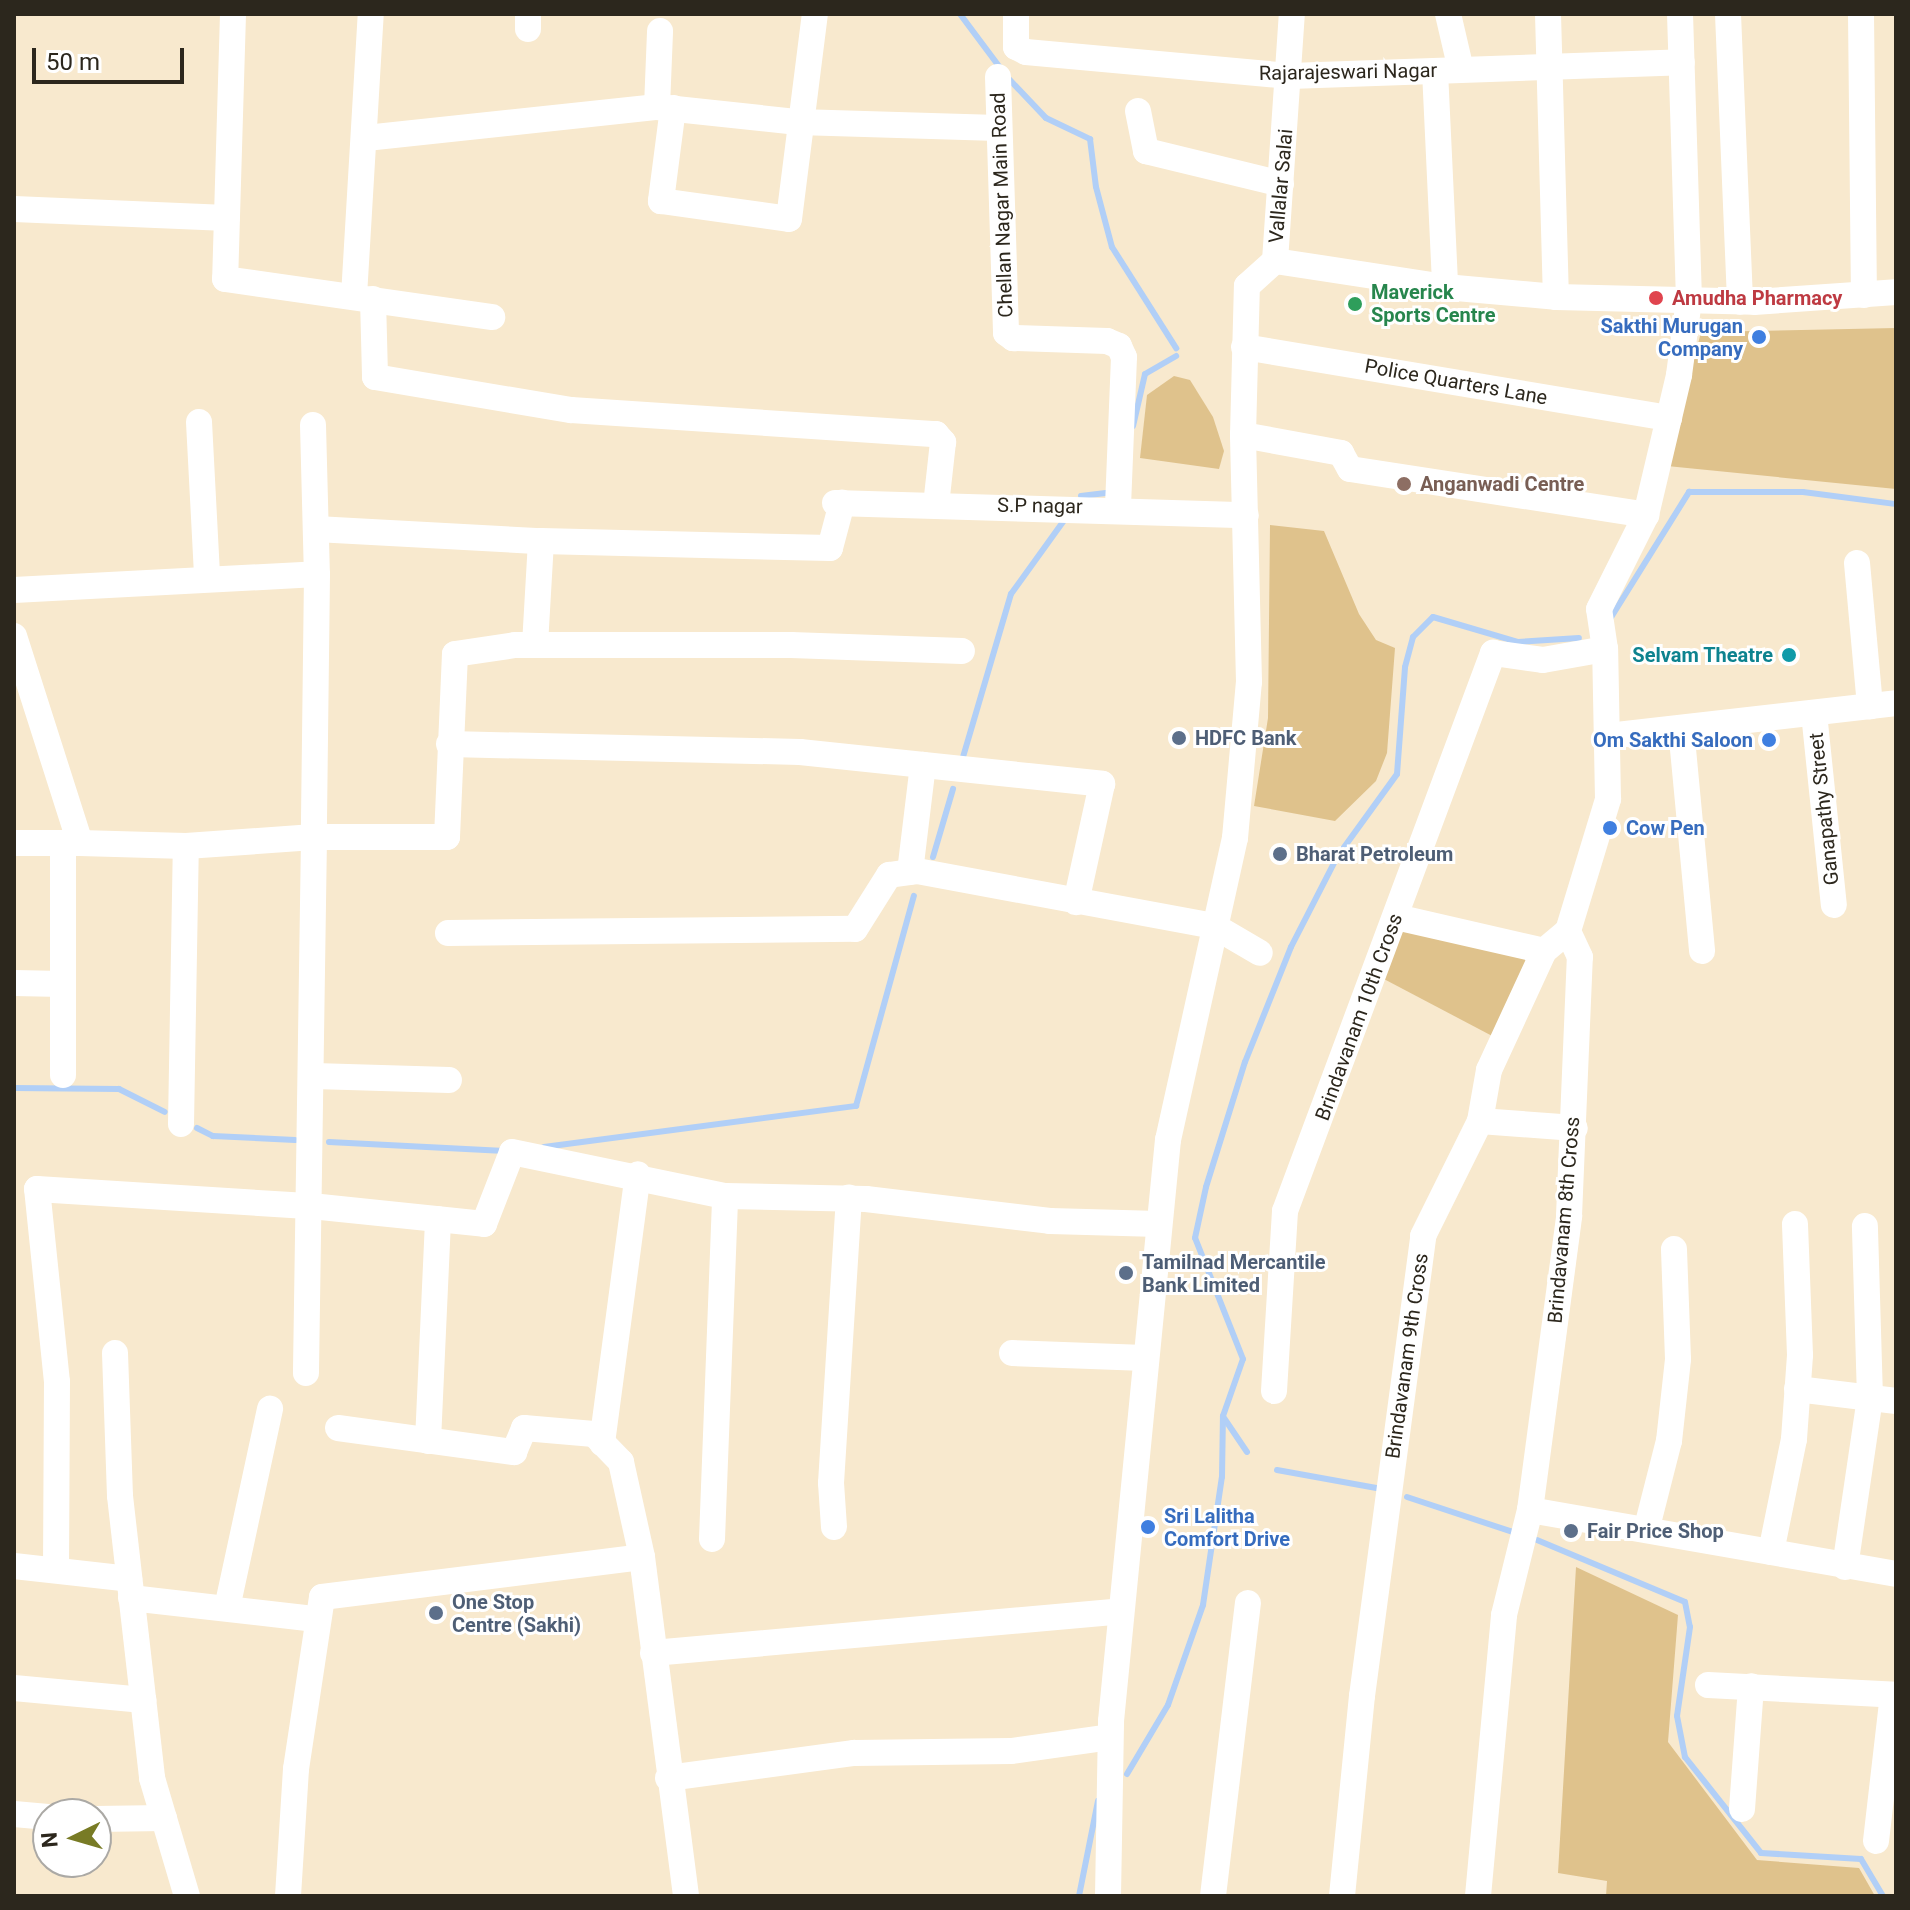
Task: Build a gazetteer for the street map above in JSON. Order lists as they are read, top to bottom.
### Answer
{
  "streets": {
    "street": [
      "Rajarajeswari Nagar",
      "Vallalar Salai",
      "Chellan Nagar Main Road",
      "Police Quarters Lane",
      "S.P nagar",
      "Ganapathy Street",
      "Brindavanam 10th Cross",
      "Brindavanam 8th Cross",
      "Brindavanam 9th Cross"
    ]
  },
  "crossings": [
    ["Rajarajeswari Nagar", "Vallalar Salai"],
    ["Chellan Nagar Main Road", "S.P nagar"],
    ["Brindavanam 8th Cross", "Brindavanam 9th Cross"]
  ],
  "places": [
    "Amudha Pharmacy",
    "Maverick Sports Centre",
    "Sakthi Murugan Company",
    "Anganwadi Centre",
    "Selvam Theatre",
    "HDFC Bank",
    "Om Sakthi Saloon",
    "Cow Pen",
    "Bharat Petroleum",
    "Tamilnad Mercantile Bank Limited",
    "Sri Lalitha Comfort Drive",
    "Fair Price Shop",
    "One Stop Centre (Sakhi)"
  ],
  "scale_bar": "50 m",
  "north": "left"
}
